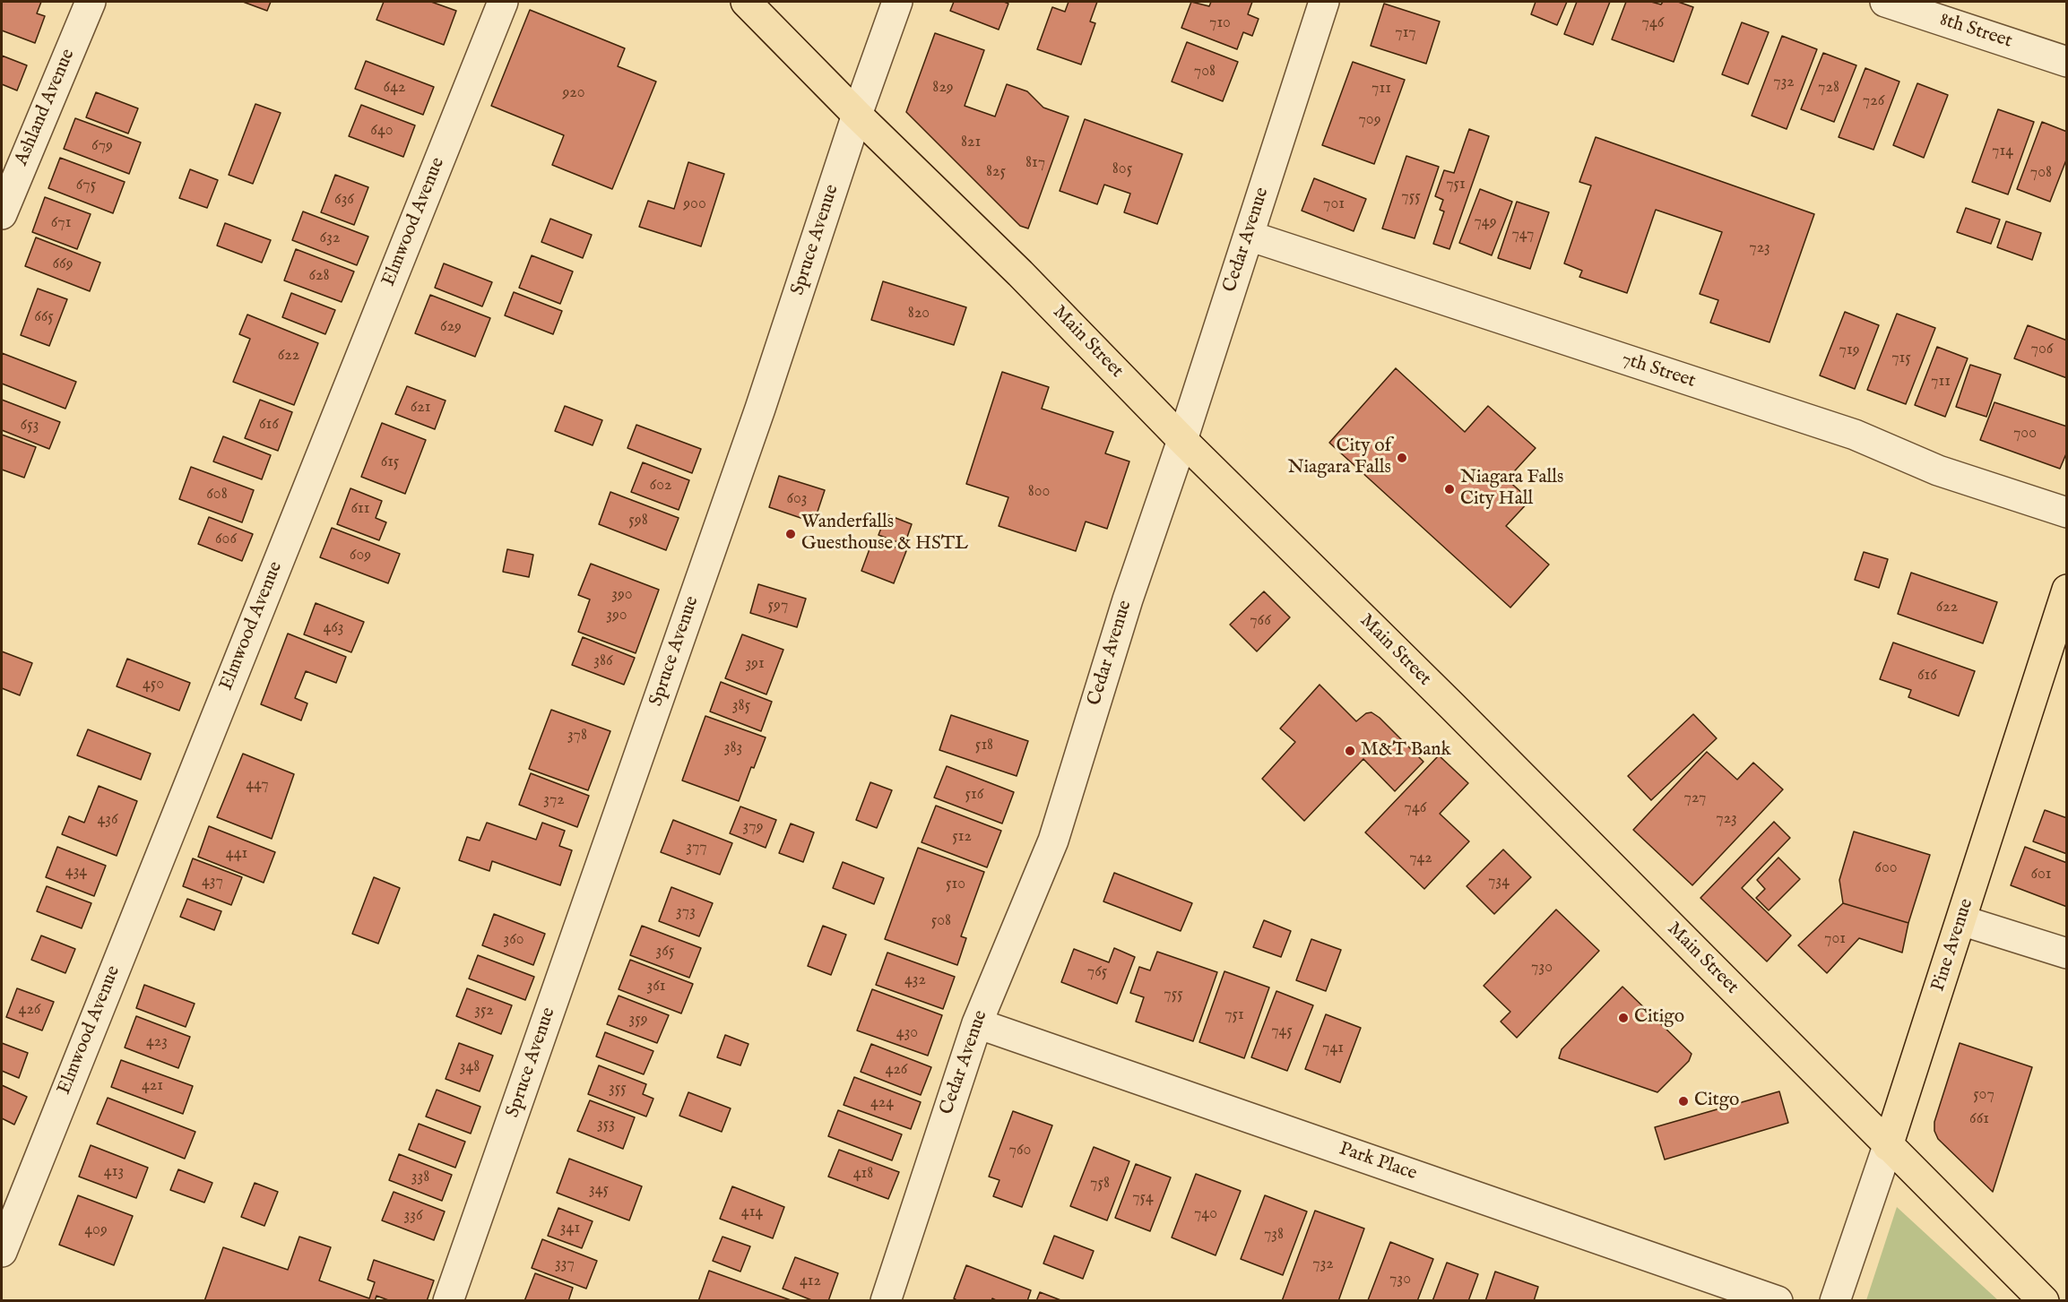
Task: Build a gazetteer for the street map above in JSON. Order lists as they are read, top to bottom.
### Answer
{
  "streets": {
    "main road": ["Main Street", "Pine Avenue"],
    "street": [
      "8th Street",
      "Ashland Avenue",
      "Elmwood Avenue",
      "Spruce Avenue",
      "Cedar Avenue",
      "7th Street",
      "Park Place"
    ]
  },
  "crossings": [
    ["Spruce Avenue", "Main Street"],
    ["Cedar Avenue", "Main Street"],
    ["Cedar Avenue", "7th Street"],
    ["Cedar Avenue", "Park Place"],
    ["Main Street", "Pine Avenue"]
  ],
  "places": [
    "City of Niagara Falls",
    "Niagara Falls City Hall",
    "Wanderfalls Guesthouse & HSTL",
    "M&T Bank",
    "Citigo",
    "Citgo"
  ],
  "house_numbers": [
    "710",
    "746",
    "717",
    "708",
    "732",
    "642",
    "829",
    "728",
    "711",
    "920",
    "726",
    "709",
    "640",
    "821",
    "679",
    "714",
    "817",
    "805",
    "825",
    "708",
    "751",
    "675",
    "755",
    "636",
    "900",
    "701",
    "749",
    "671",
    "747",
    "632",
    "723",
    "669",
    "628",
    "820",
    "665",
    "629",
    "706",
    "719",
    "622",
    "715",
    "711",
    "621",
    "616",
    "653",
    "700",
    "615",
    "602",
    "800",
    "608",
    "603",
    "611",
    "598",
    "606",
    "609",
    "390",
    "597",
    "622",
    "390",
    "766",
    "463",
    "386",
    "391",
    "616",
    "450",
    "385",
    "378",
    "518",
    "383",
    "447",
    "516",
    "727",
    "372",
    "746",
    "723",
    "436",
    "379",
    "512",
    "377",
    "441",
    "742",
    "600",
    "434",
    "601",
    "437",
    "734",
    "510",
    "373",
    "508",
    "701",
    "360",
    "365",
    "730",
    "765",
    "432",
    "361",
    "755",
    "426",
    "352",
    "751",
    "359",
    "745",
    "430",
    "423",
    "741",
    "348",
    "426",
    "421",
    "355",
    "507",
    "424",
    "661",
    "353",
    "760",
    "413",
    "418",
    "338",
    "758",
    "345",
    "754",
    "414",
    "740",
    "336",
    "341",
    "409",
    "738",
    "337",
    "732",
    "730",
    "412"
  ]
}
